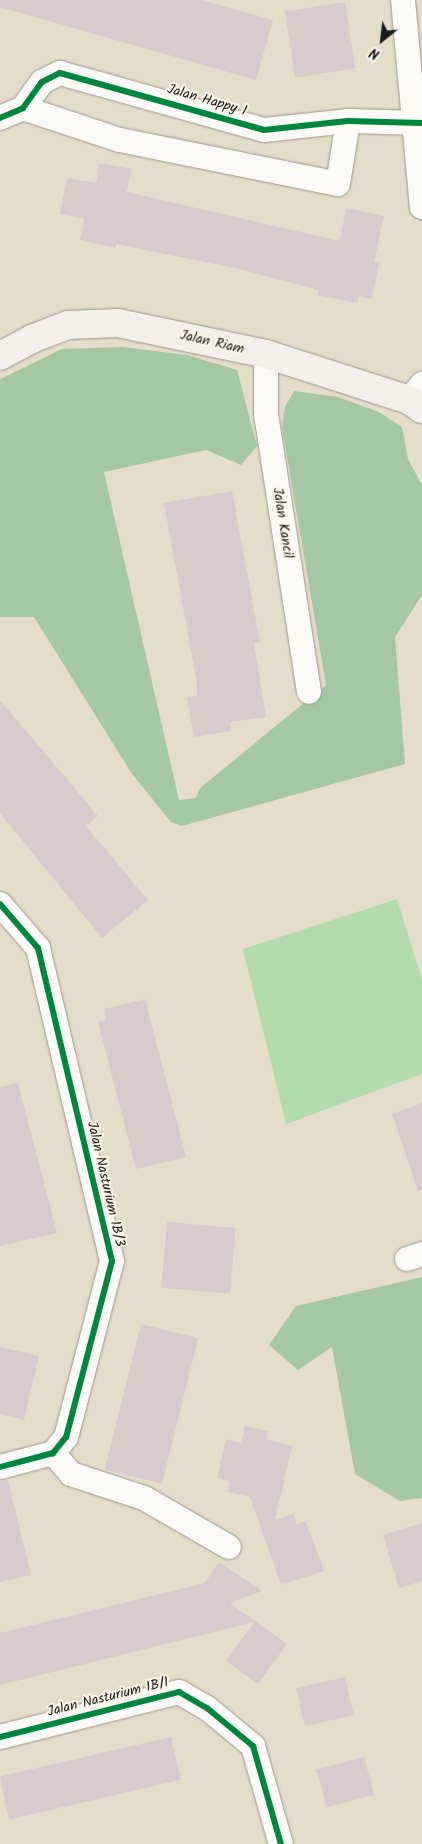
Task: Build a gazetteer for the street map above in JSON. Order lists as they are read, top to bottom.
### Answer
{
  "streets": {
    "main road": ["Jalan Riam"],
    "street": [
      "Jalan Happy 1",
      "Jalan Kancil",
      "Jalan Nasturium 1B/3",
      "Jalan Nasturium 1B/1"
    ]
  },
  "crossings": [
    ["Jalan Riam", "Jalan Kancil"]
  ],
  "north": "bottom left"
}
